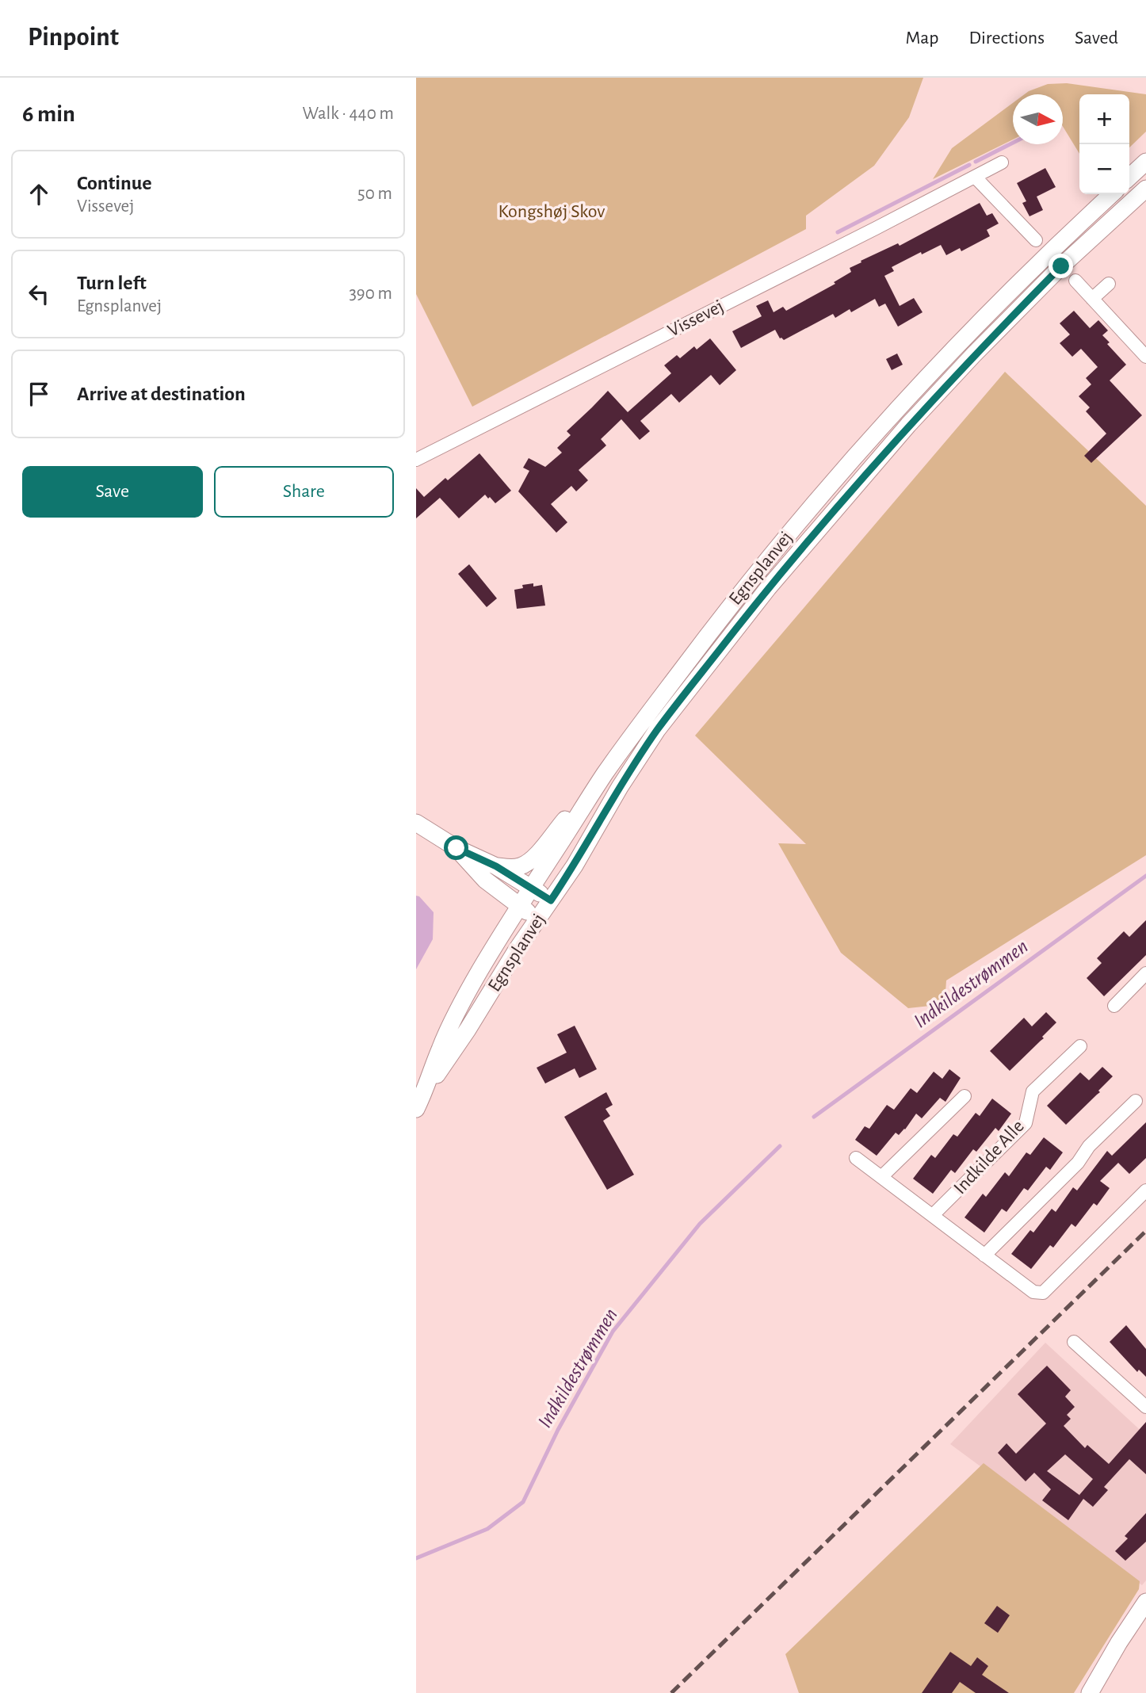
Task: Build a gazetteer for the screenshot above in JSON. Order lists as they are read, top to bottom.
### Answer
{
  "streets": {
    "main road": ["Egnsplanvej"],
    "street": ["Vissevej", "Indkilde Alle"]
  },
  "water": ["Indkildestrømmen"],
  "parks": ["Kongshøj Skov"],
  "north": "right",
  "page": {
    "header": "Pinpoint",
    "nav": ["Map", "Directions", "Saved"],
    "heading": ["6 min", "Walk · 440 m"],
    "map_buttons": ["+", "−"],
    "list": [
      ["Continue", "Vissevej", "50 m"],
      ["Turn left", "Egnsplanvej", "390 m"],
      "Arrive at destination"
    ],
    "buttons": ["Save", "Share"]
  }
}
